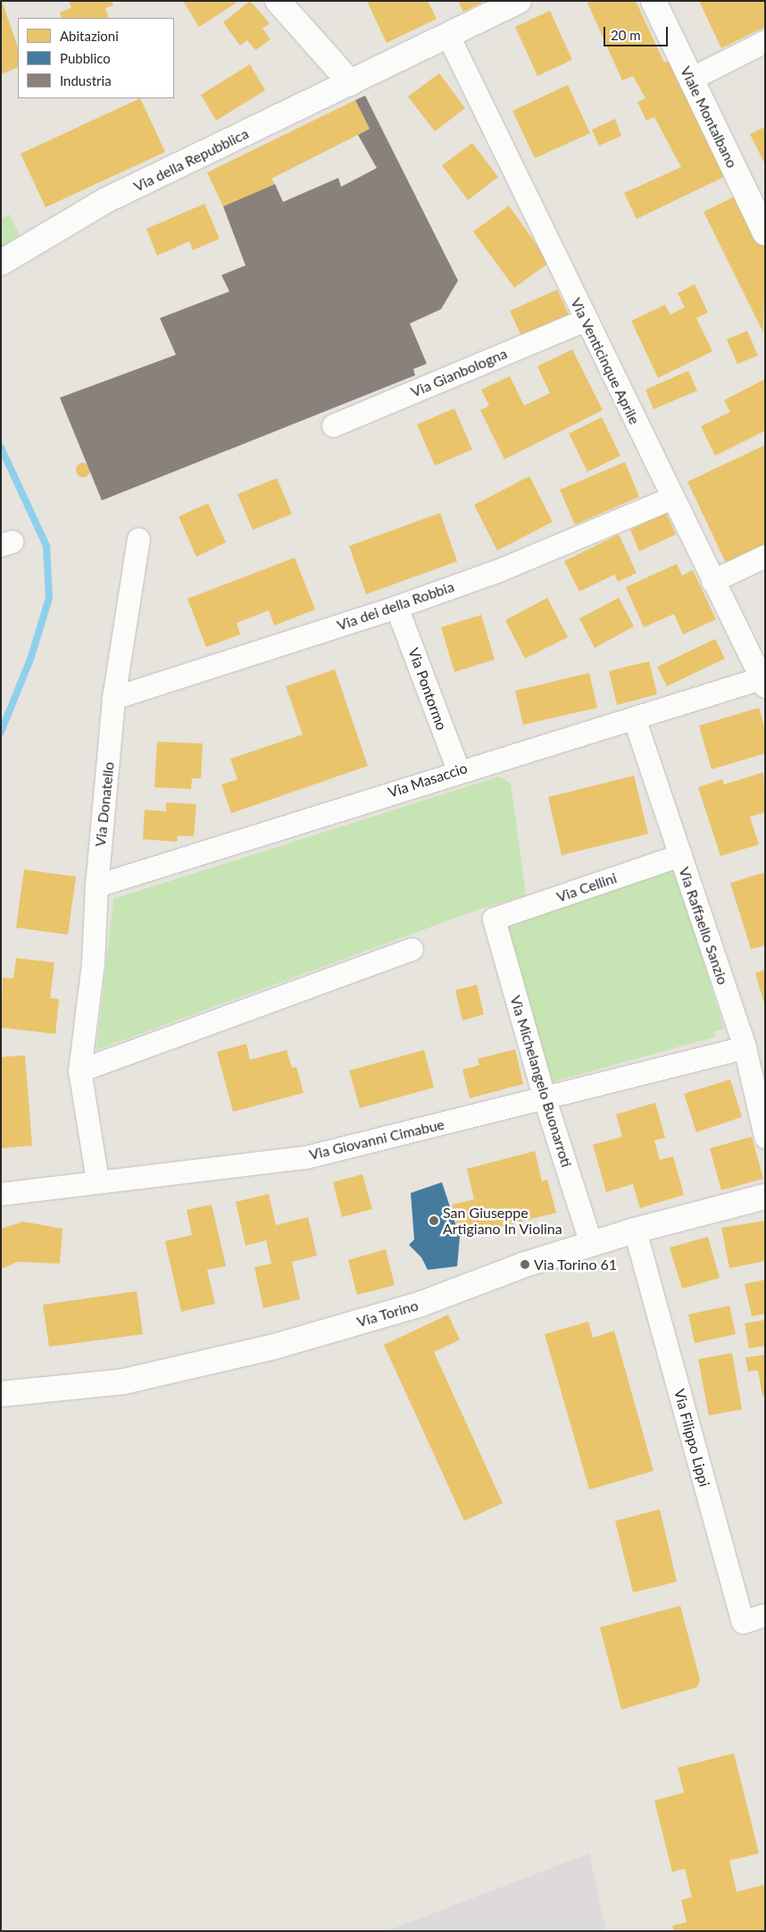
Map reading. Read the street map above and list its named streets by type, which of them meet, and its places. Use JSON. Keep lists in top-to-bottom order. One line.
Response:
{"streets":{"street":["Viale Montalbano","Via della Repubblica","Via Venticinque Aprile","Via Gianbologna","Via dei della Robbia","Via Pontormo","Via Masaccio","Via Donatello","Via Cellini","Via Raffaello Sanzio","Via Michelangelo Buonarroti","Via Giovanni Cimabue","Via Torino","Via Filippo Lippi"]},"crossings":[["Via della Repubblica","Via Venticinque Aprile"],["Via Venticinque Aprile","Via Gianbologna"],["Via Venticinque Aprile","Via dei della Robbia"],["Via Venticinque Aprile","Via Masaccio"],["Via dei della Robbia","Via Pontormo"],["Via dei della Robbia","Via Donatello"],["Via Pontormo","Via Masaccio"],["Via Masaccio","Via Donatello"],["Via Masaccio","Via Raffaello Sanzio"],["Via Donatello","Via Giovanni Cimabue"],["Via Cellini","Via Raffaello Sanzio"],["Via Cellini","Via Michelangelo Buonarroti"],["Via Raffaello Sanzio","Via Giovanni Cimabue"],["Via Michelangelo Buonarroti","Via Giovanni Cimabue"],["Via Michelangelo Buonarroti","Via Torino"],["Via Torino","Via Filippo Lippi"]],"places":["San Giuseppe Artigiano In Violina","Via Torino 61"],"legend":["Abitazioni","Pubblico","Industria"],"scale_bar":"20 m"}
